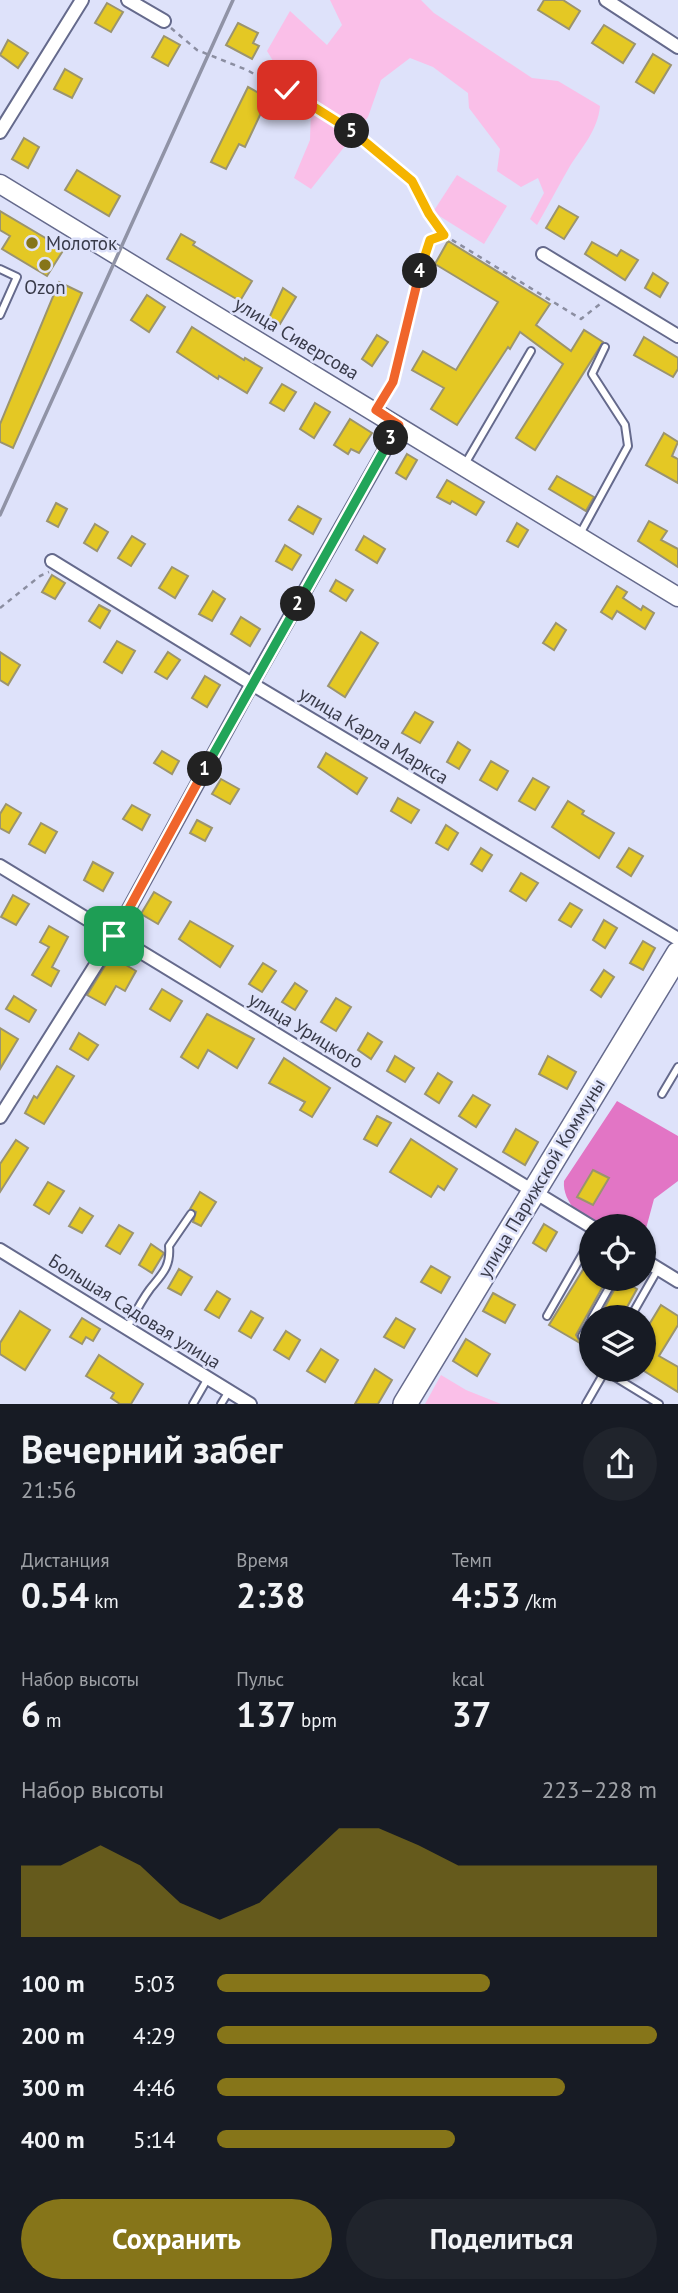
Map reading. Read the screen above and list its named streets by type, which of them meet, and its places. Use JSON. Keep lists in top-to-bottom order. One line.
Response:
{"streets":{"highway":["улица Парижской Коммуны"],"street":["улица Сиверсова","улица Карла Маркса","улица Урицкого","Большая Садовая улица"]},"crossings":[["улица Урицкого","улица Парижской Коммуны"]],"places":["Молоток","Ozon"],"page":{"pins":["5","4","3","2","1"],"heading":["Вечерний забег","21:56"],"stats":[["Дистанция","0.54 km"],["Время","2:38"],["Темп","4:53 /km"],["Набор высоты","6 m"],["Пульс","137 bpm"],["kcal","37"]],"chart":["Набор высоты","223–228 m"],"list":[{"name":"100 m","note":"5:03"},{"name":"200 m","note":"4:29"},{"name":"300 m","note":"4:46"},{"name":"400 m","note":"5:14"}],"buttons":["Сохранить","Поделиться"]}}
